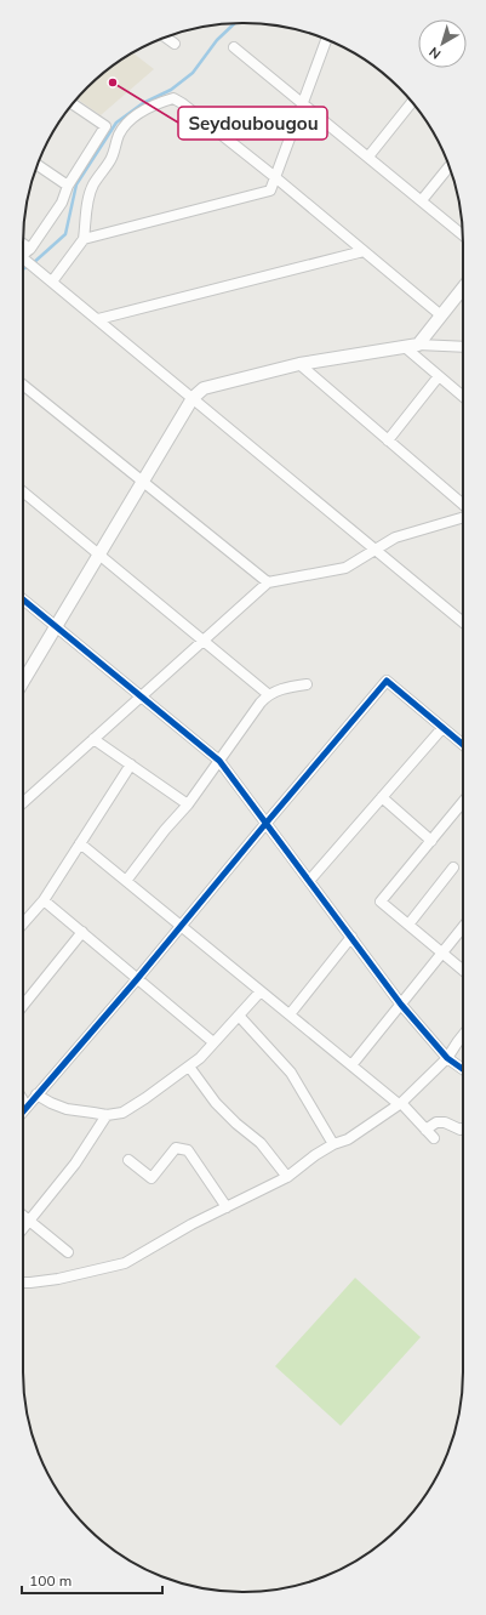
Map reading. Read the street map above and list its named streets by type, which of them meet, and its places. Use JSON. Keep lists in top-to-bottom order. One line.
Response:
{"places":["Seydoubougou"],"scale_bar":"100 m","north":"bottom left"}
